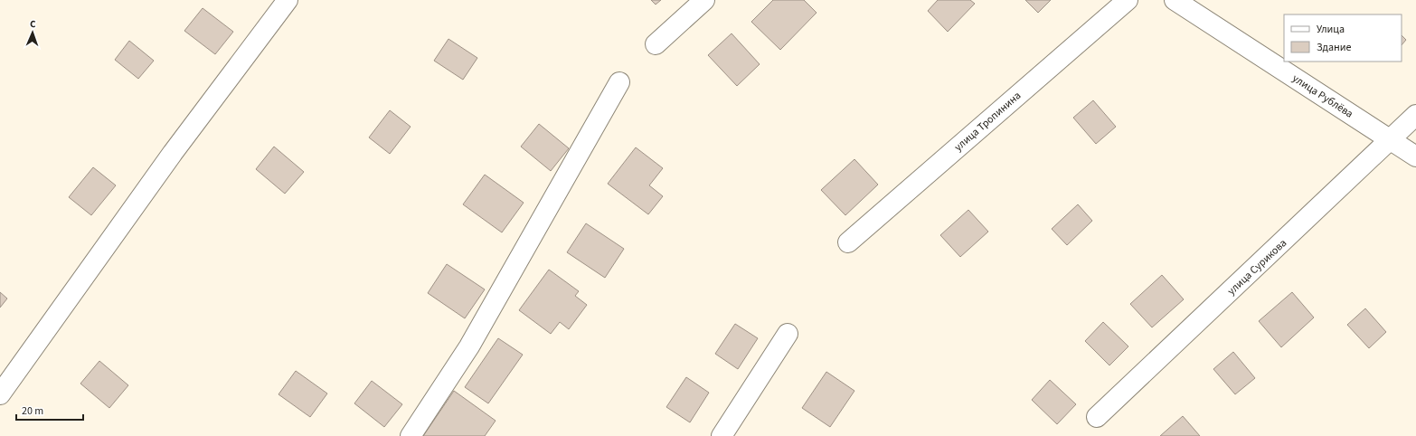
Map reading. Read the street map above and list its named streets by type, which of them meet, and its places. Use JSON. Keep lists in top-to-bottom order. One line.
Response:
{"streets":{"street":["улица Рублёва","улица Тропинина","улица Сурикова"]},"crossings":[["улица Рублёва","улица Сурикова"]],"legend":["Улица","Здание"],"scale_bar":"20 m","north":"top"}
